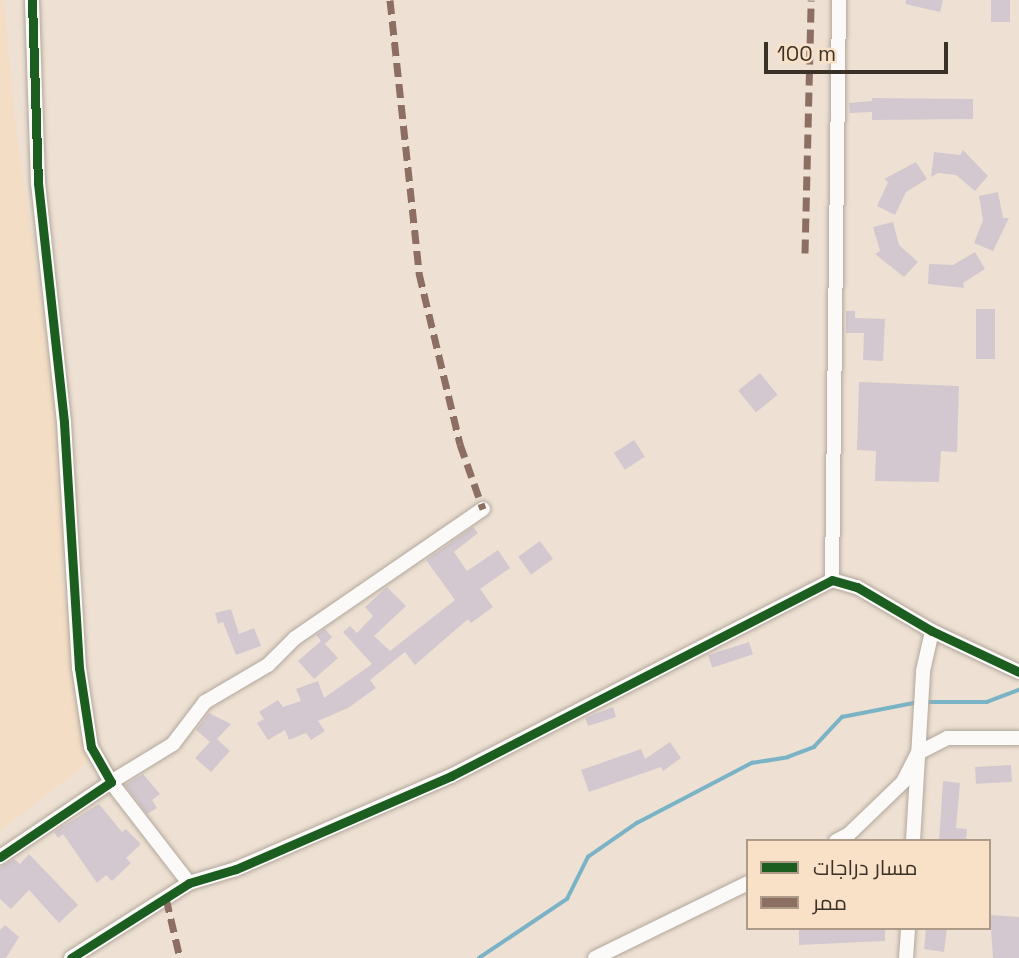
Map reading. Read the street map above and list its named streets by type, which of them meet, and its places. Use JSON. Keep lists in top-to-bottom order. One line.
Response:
{"legend":["مسار دراجات","ممر"],"scale_bar":"100 m"}
